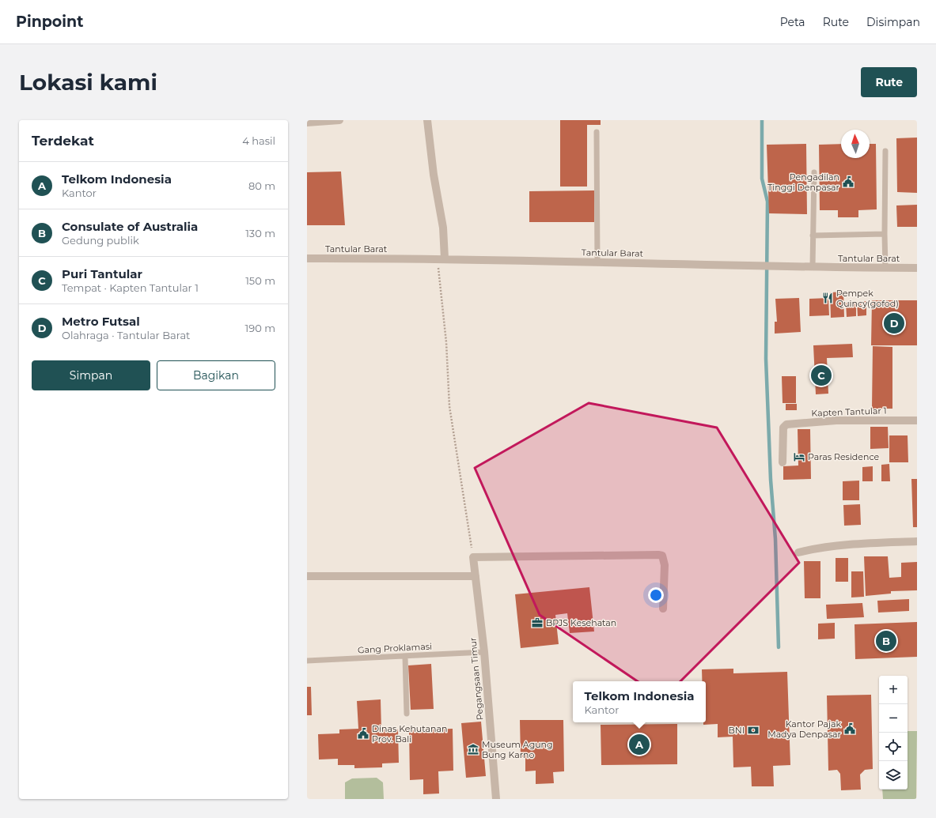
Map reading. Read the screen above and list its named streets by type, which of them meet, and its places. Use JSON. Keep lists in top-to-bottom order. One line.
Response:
{"streets":{"street":["Tantular Barat","Kapten Tantular 1","Pegangsaan Timur"],"lane":["Gang Proklamasi"]},"crossings":[["Gang Proklamasi","Pegangsaan Timur"]],"places":{"public building":["Pengadilan Tinggi Denpasar","Kantor Pajak Madya Denpasar","Dinas Kehutanan Prov. Bali"],"restaurant":["Pempek Quincy(gofod)"],"hotel":["Paras Residence"],"office":["BPJS Kesehatan"],"bank":["BNI"],"museum":["Museum Agung Bung Karno"]},"north":"top","page":{"header":"Pinpoint","nav":["Peta","Rute","Disimpan"],"buttons":["Rute",["Simpan","Bagikan"]],"title":"Lokasi kami","heading":["Terdekat","4 hasil"],"list":[{"mark":"A","name":"Telkom Indonesia","note":"Kantor","value":"80 m"},{"mark":"B","name":"Consulate of Australia","note":"Gedung publik","value":"130 m"},{"mark":"C","name":"Puri Tantular","note":"Tempat · Kapten Tantular 1","value":"150 m"},{"mark":"D","name":"Metro Futsal","note":"Olahraga · Tantular Barat","value":"190 m"}],"pins":["D","C","B","A"],"map_buttons":["+","−"],"popup":["Telkom Indonesia","Kantor"]}}
